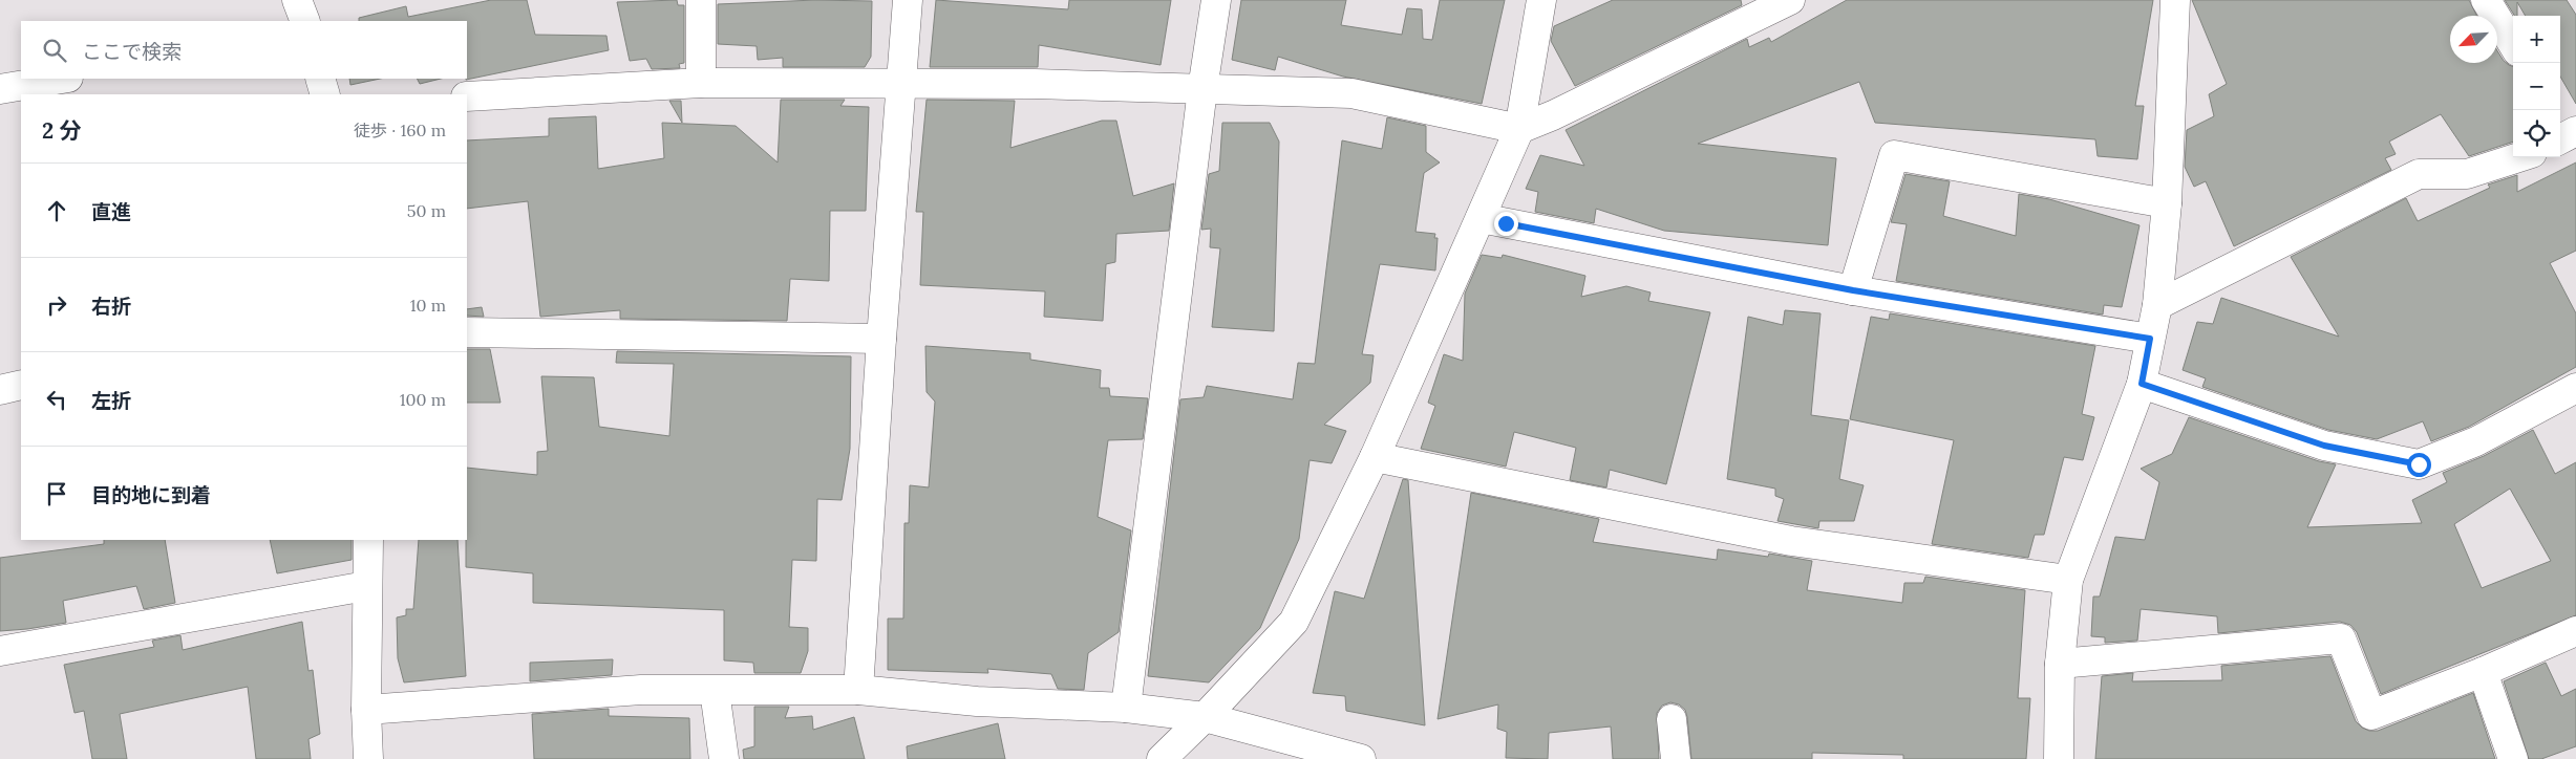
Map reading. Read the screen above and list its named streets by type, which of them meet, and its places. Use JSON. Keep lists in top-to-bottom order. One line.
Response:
{"north":"bottom left","page":{"map_buttons":["+","−"],"search":"ここで検索","heading":["2 分","徒歩 · 160 m"],"list":[["直進","50 m"],["右折","10 m"],["左折","100 m"],"目的地に到着"]}}
